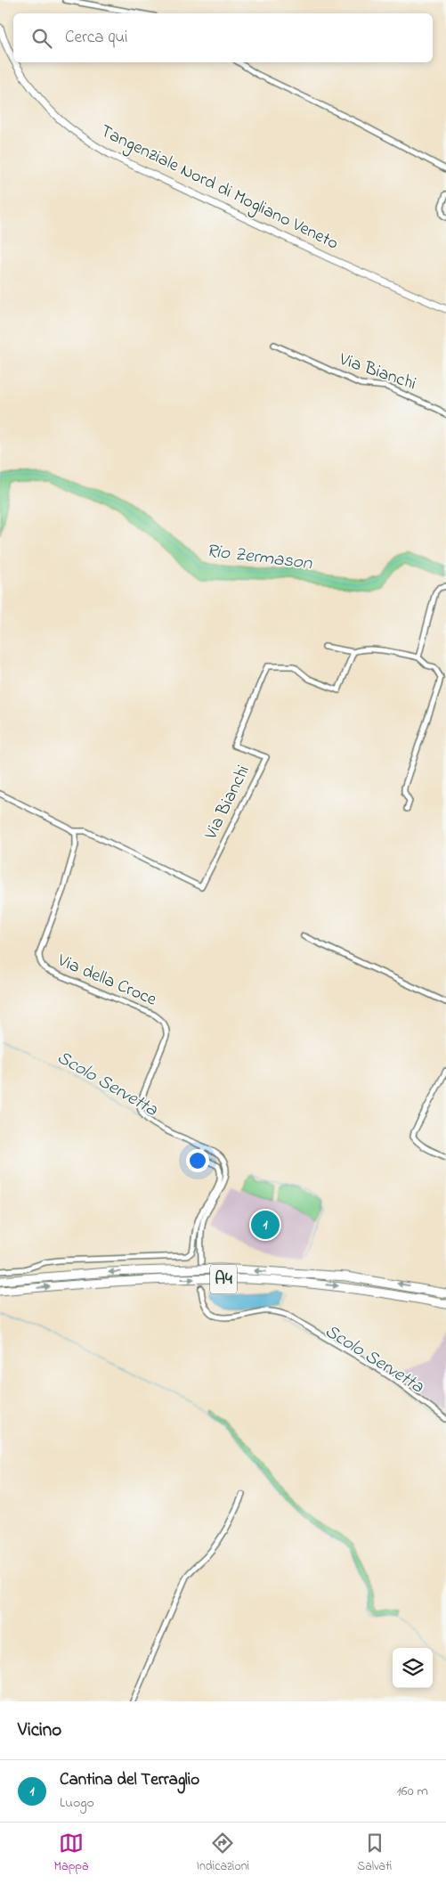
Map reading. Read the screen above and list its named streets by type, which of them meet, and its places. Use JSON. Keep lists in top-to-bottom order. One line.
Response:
{"streets":{"highway":["A4"],"main road":["Tangenziale Nord di Mogliano Veneto"],"street":["Via Bianchi","Via della Croce"]},"crossings":[["Via Bianchi","Via della Croce"]],"water":["Rio Zermason","Scolo Servetta"],"page":{"search":"Cerca qui","pins":"1","heading":"Vicino","list":[{"mark":"1","name":"Cantina del Terraglio","note":"Luogo","value":"160 m"}],"nav":["Mappa","Indicazioni","Salvati"]}}
